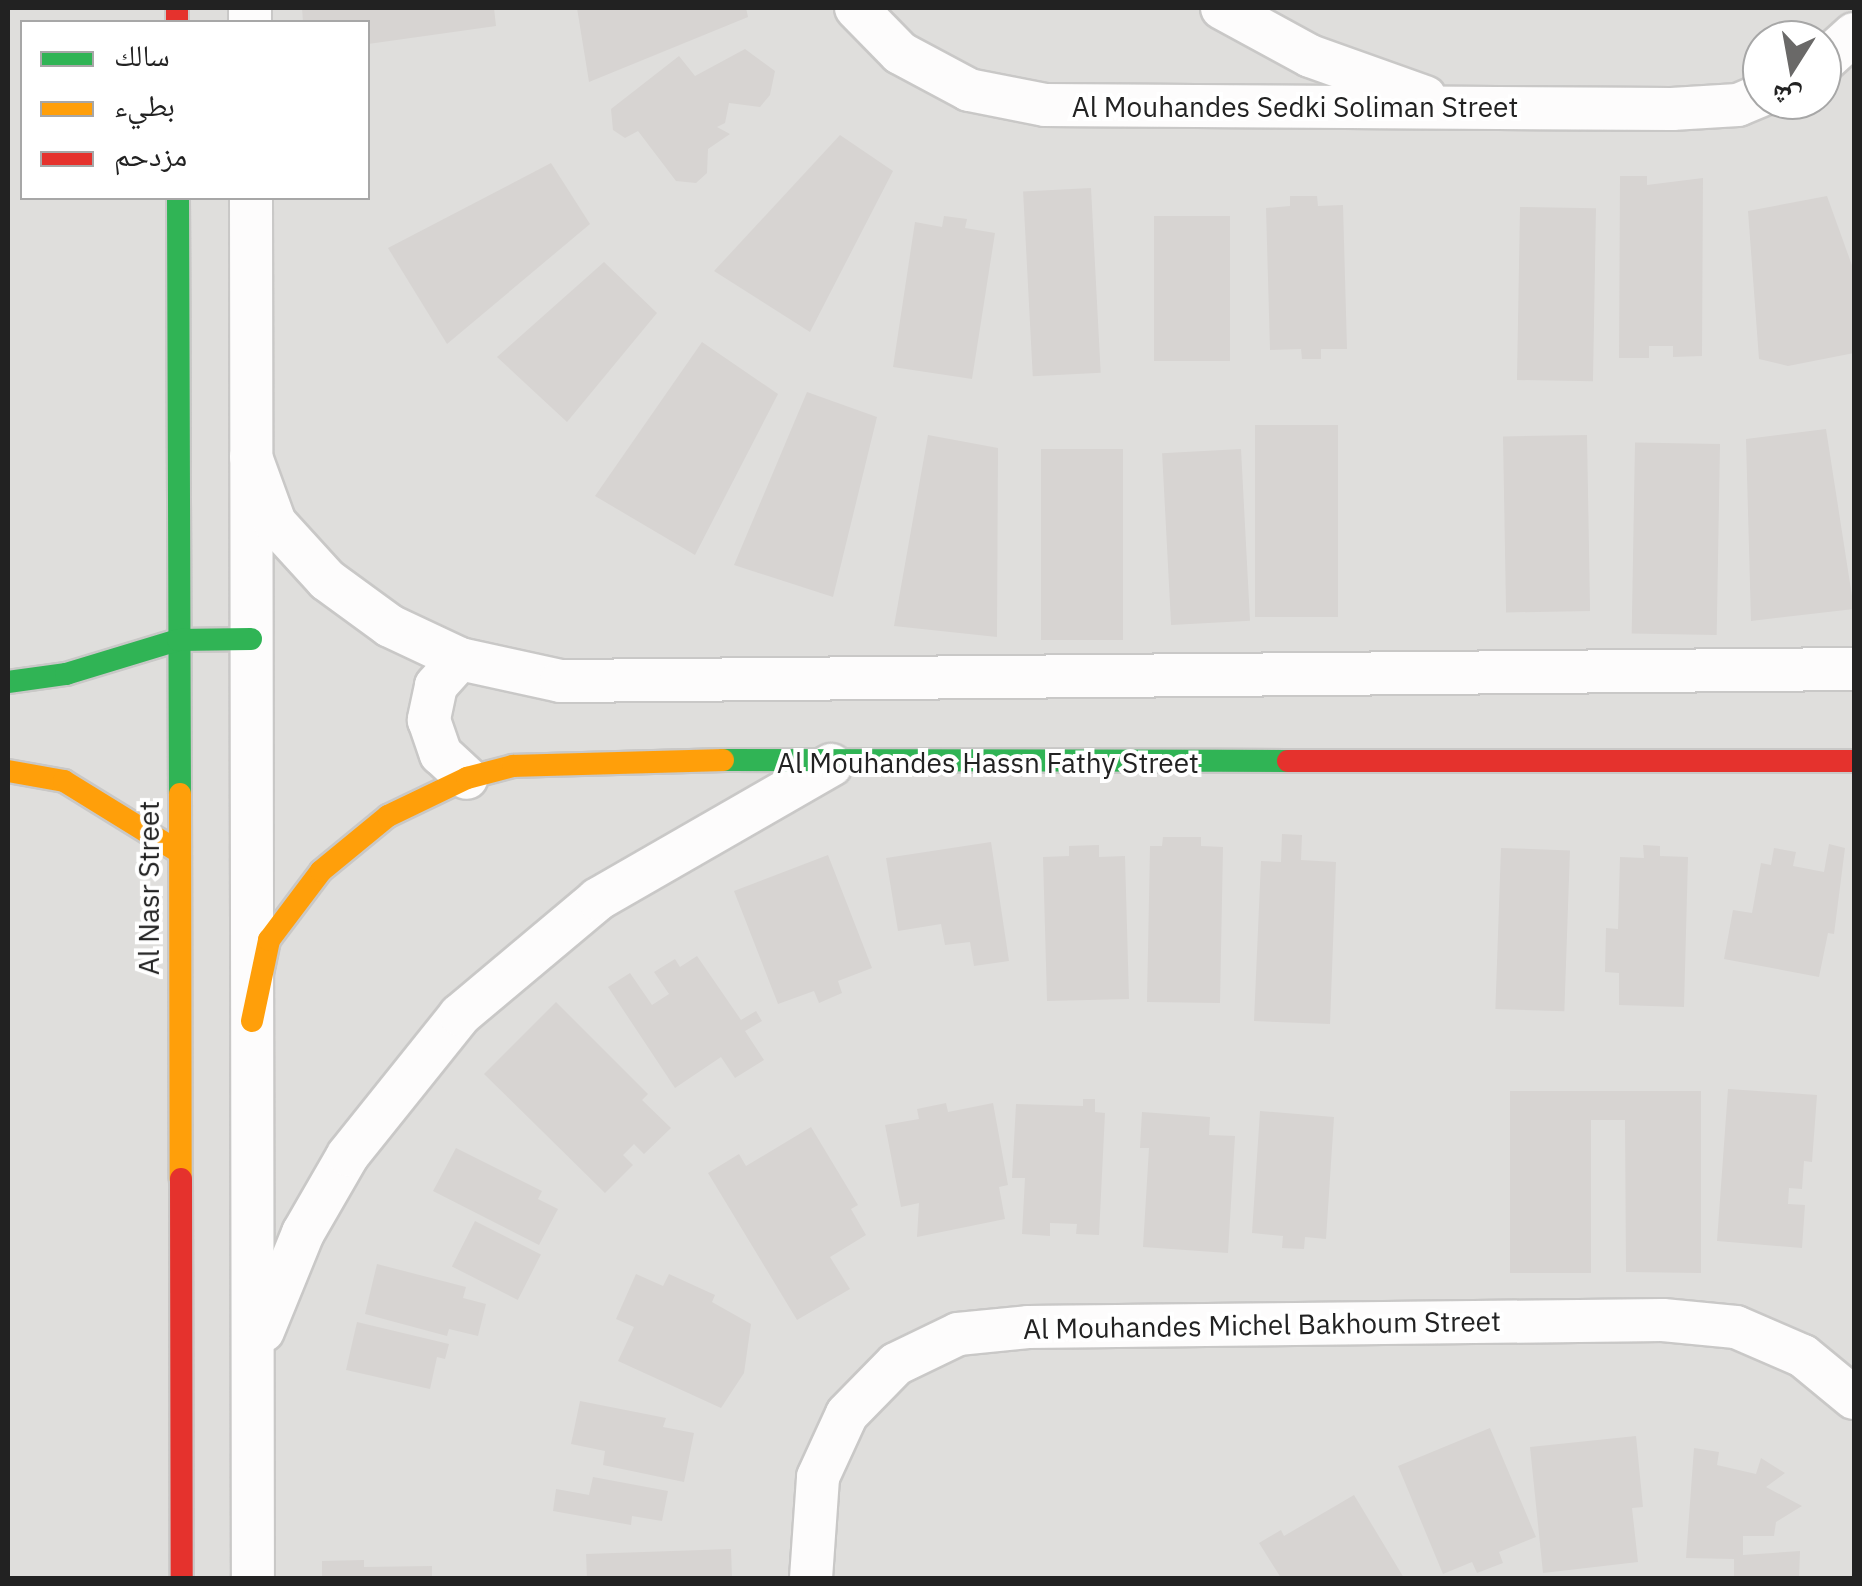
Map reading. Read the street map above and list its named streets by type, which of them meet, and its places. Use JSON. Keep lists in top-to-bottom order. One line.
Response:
{"streets":{"street":["Al Mouhandes Sedki Soliman Street","Al Mouhandes Hassn Fathy Street","Al Nasr Street","Al Mouhandes Michel Bakhoum Street"]},"legend":["سالك","بطيء","مزدحم"],"north":"bottom"}
